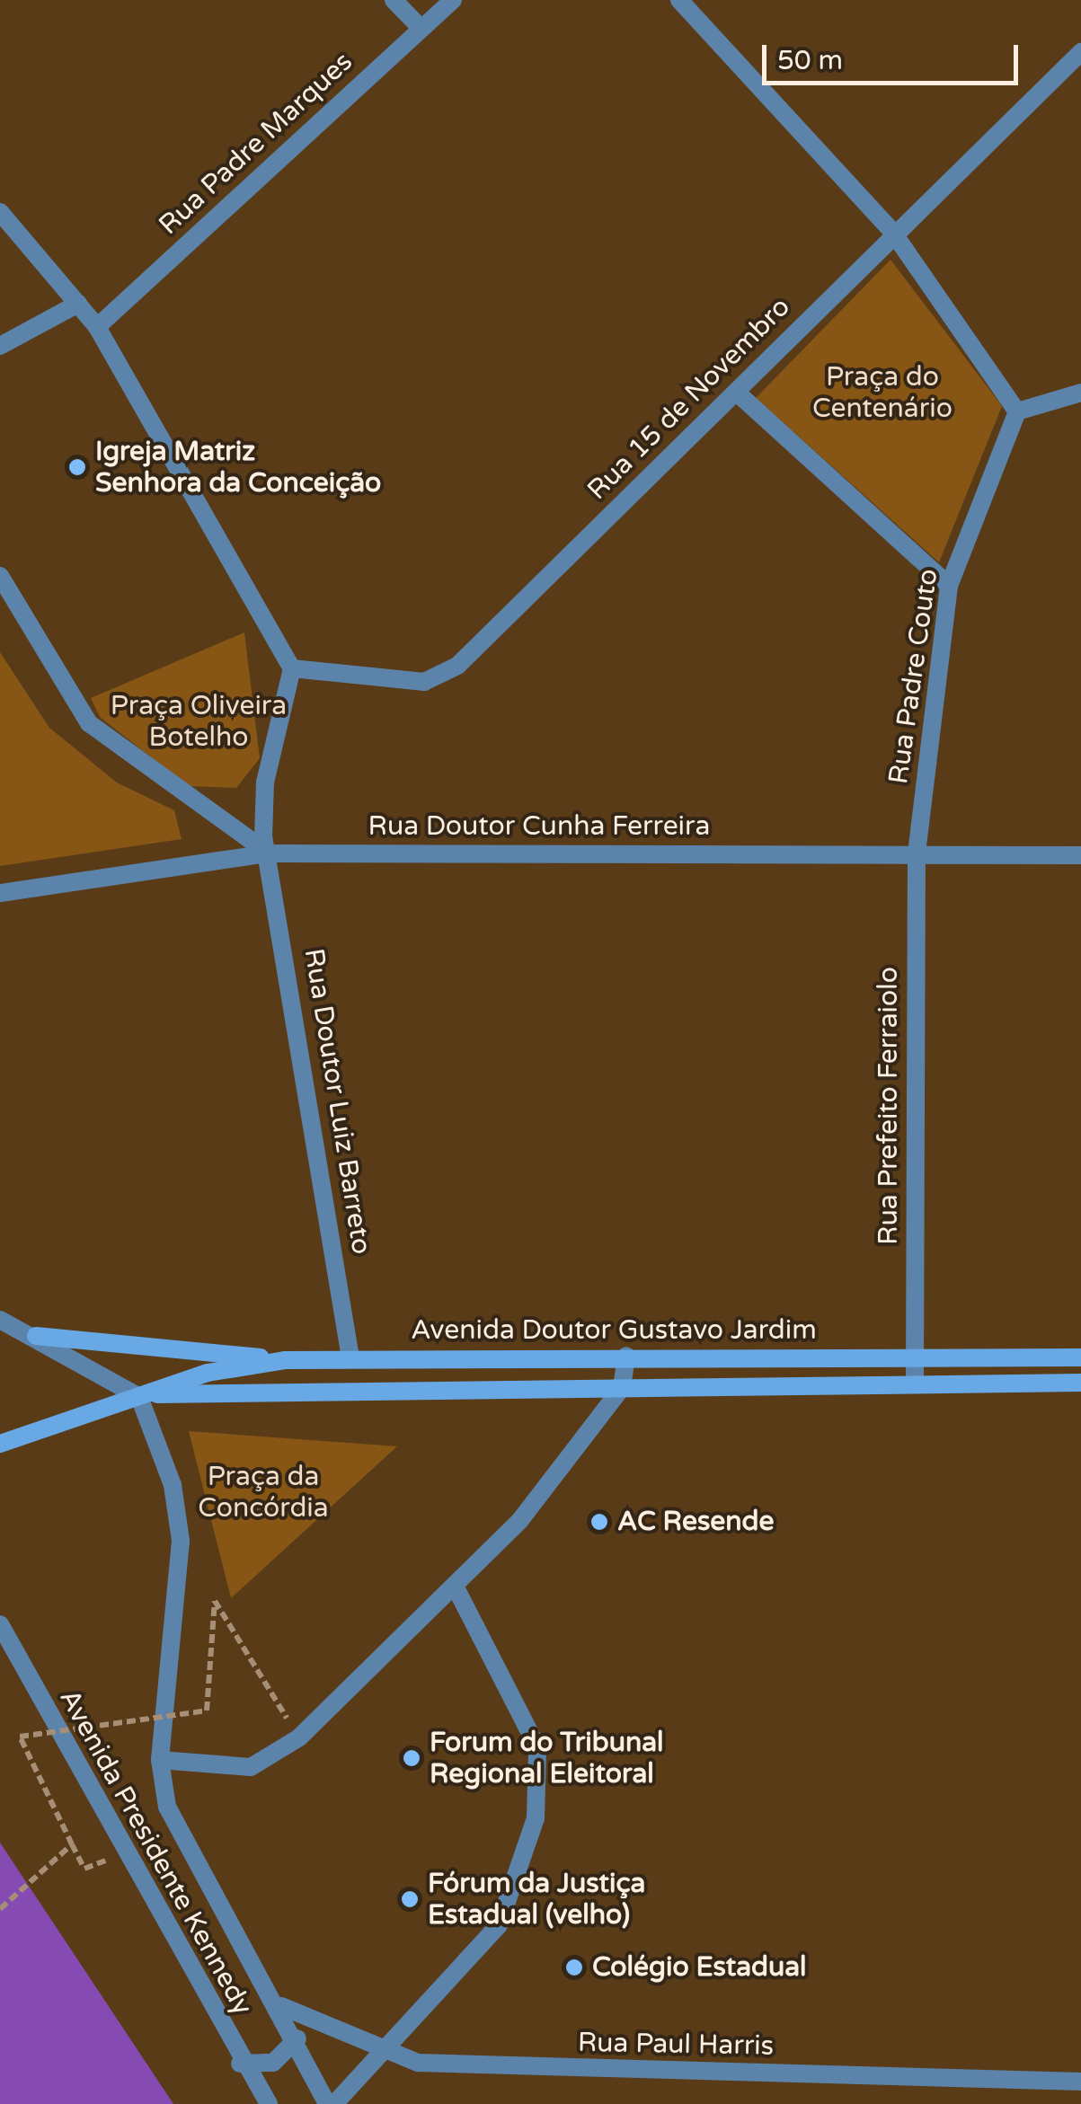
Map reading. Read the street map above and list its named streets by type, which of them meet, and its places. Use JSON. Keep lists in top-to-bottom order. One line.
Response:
{"streets":{"main road":["Avenida Doutor Gustavo Jardim"],"street":["Rua Padre Marques","Rua 15 de Novembro","Rua Padre Couto","Rua Doutor Cunha Ferreira","Rua Doutor Luiz Barreto","Rua Prefeito Ferraiolo","Avenida Presidente Kennedy","Rua Paul Harris"]},"crossings":[["Rua 15 de Novembro","Rua Doutor Luiz Barreto"],["Rua Padre Couto","Rua Doutor Cunha Ferreira"],["Rua Padre Couto","Rua Prefeito Ferraiolo"],["Rua Doutor Cunha Ferreira","Rua Doutor Luiz Barreto"],["Rua Doutor Cunha Ferreira","Rua Prefeito Ferraiolo"],["Rua Doutor Luiz Barreto","Avenida Doutor Gustavo Jardim"],["Rua Prefeito Ferraiolo","Avenida Doutor Gustavo Jardim"],["Avenida Doutor Gustavo Jardim","Avenida Presidente Kennedy"],["Avenida Presidente Kennedy","Rua Paul Harris"]],"parks":["Praça do Centenário","Praça Oliveira Botelho","Praça da Concórdia"],"places":["Igreja Matriz Senhora da Conceição","AC Resende","Forum do Tribunal Regional Eleitoral","Fórum da Justiça Estadual (velho)","Colégio Estadual"],"scale_bar":"50 m"}
